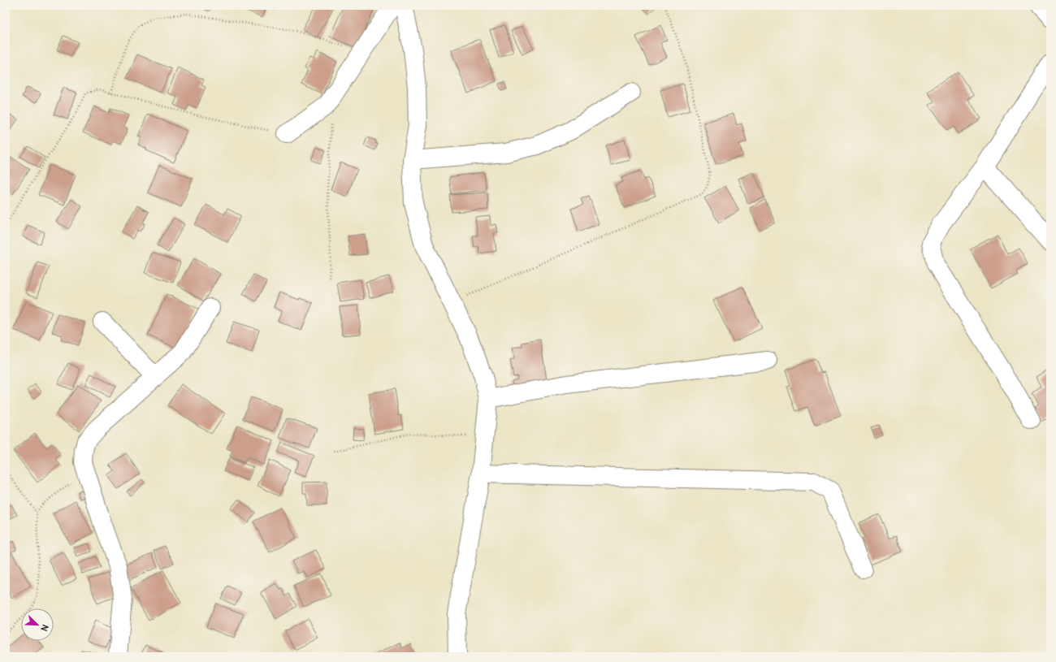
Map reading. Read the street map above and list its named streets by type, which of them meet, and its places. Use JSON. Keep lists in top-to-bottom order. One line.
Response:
{"north":"bottom right"}
